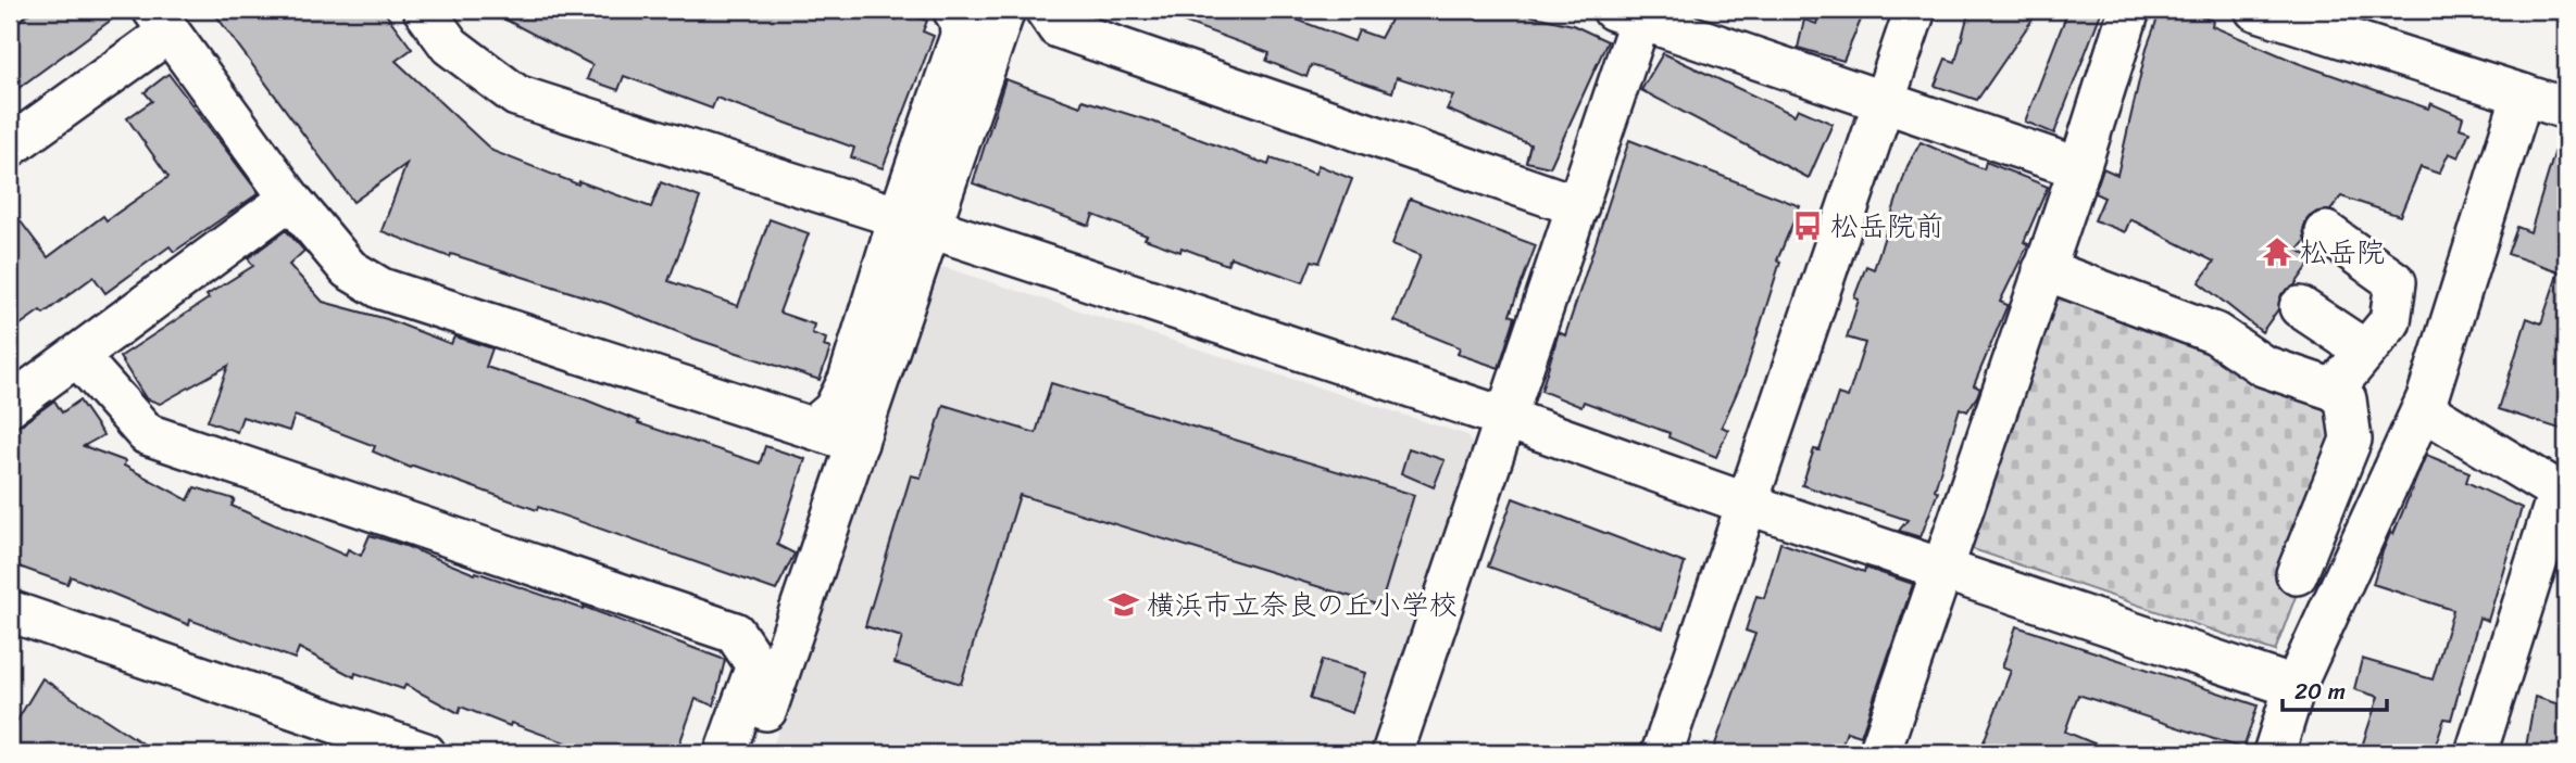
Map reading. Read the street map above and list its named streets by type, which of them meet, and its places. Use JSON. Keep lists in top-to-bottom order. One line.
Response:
{"places":{"bus stop":["松岳院前"],"temple":["松岳院"],"school or university":["横浜市立奈良の丘小学校"]},"scale_bar":"20 m"}
